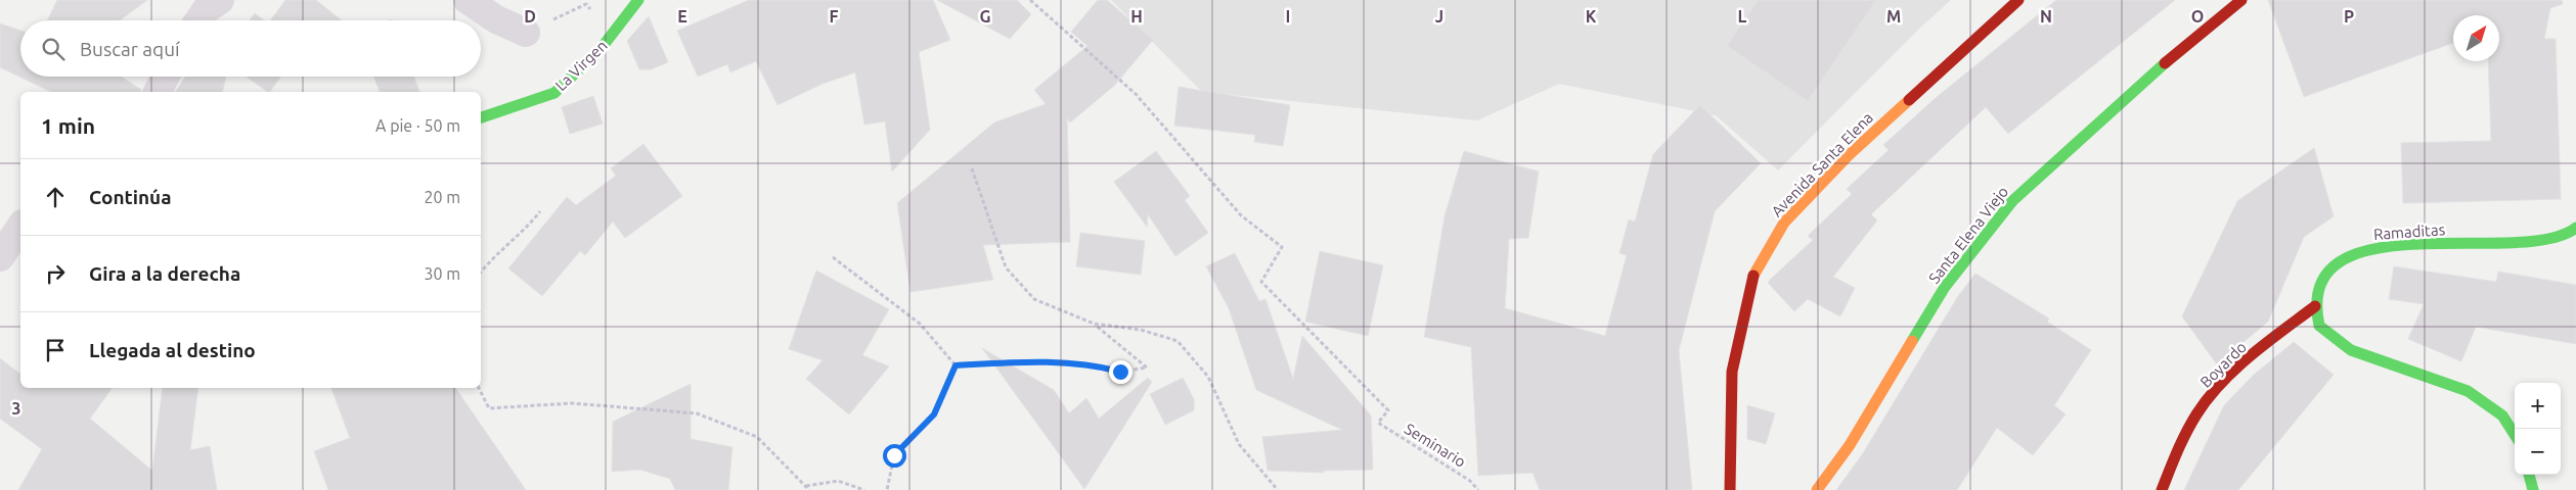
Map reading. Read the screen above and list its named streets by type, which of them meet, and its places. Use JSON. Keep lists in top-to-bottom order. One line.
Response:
{"streets":{"street":["La Virgen","Avenida Santa Elena","Ramaditas","Santa Elena Viejo","Boyardo"],"path":["Seminario"]},"crossings":[["Ramaditas","Boyardo"]],"north":"top right","page":{"search":"Buscar aquí","heading":["1 min","A pie · 50 m"],"list":[["Continúa","20 m"],["Gira a la derecha","30 m"],"Llegada al destino"],"map_buttons":["+","−"]},"grid":{"columns":["D","E","F","G","H","I","J","K","L","M","N","O","P"],"rows":["3"]}}
